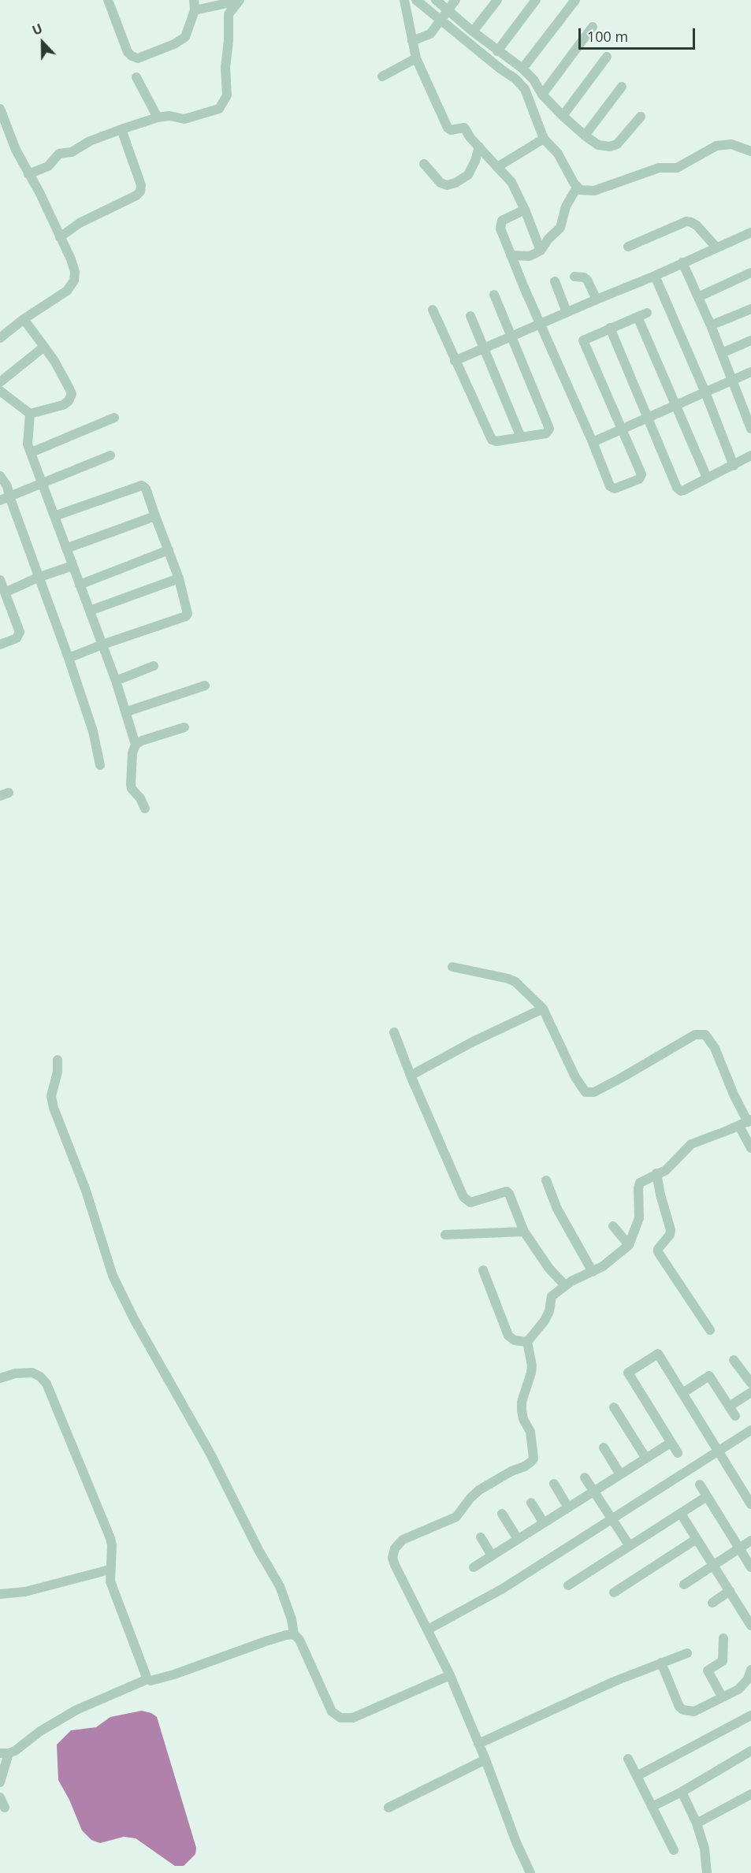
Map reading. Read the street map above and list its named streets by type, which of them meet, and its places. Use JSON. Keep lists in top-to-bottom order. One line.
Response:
{"scale_bar":"100 m","north":"top"}
